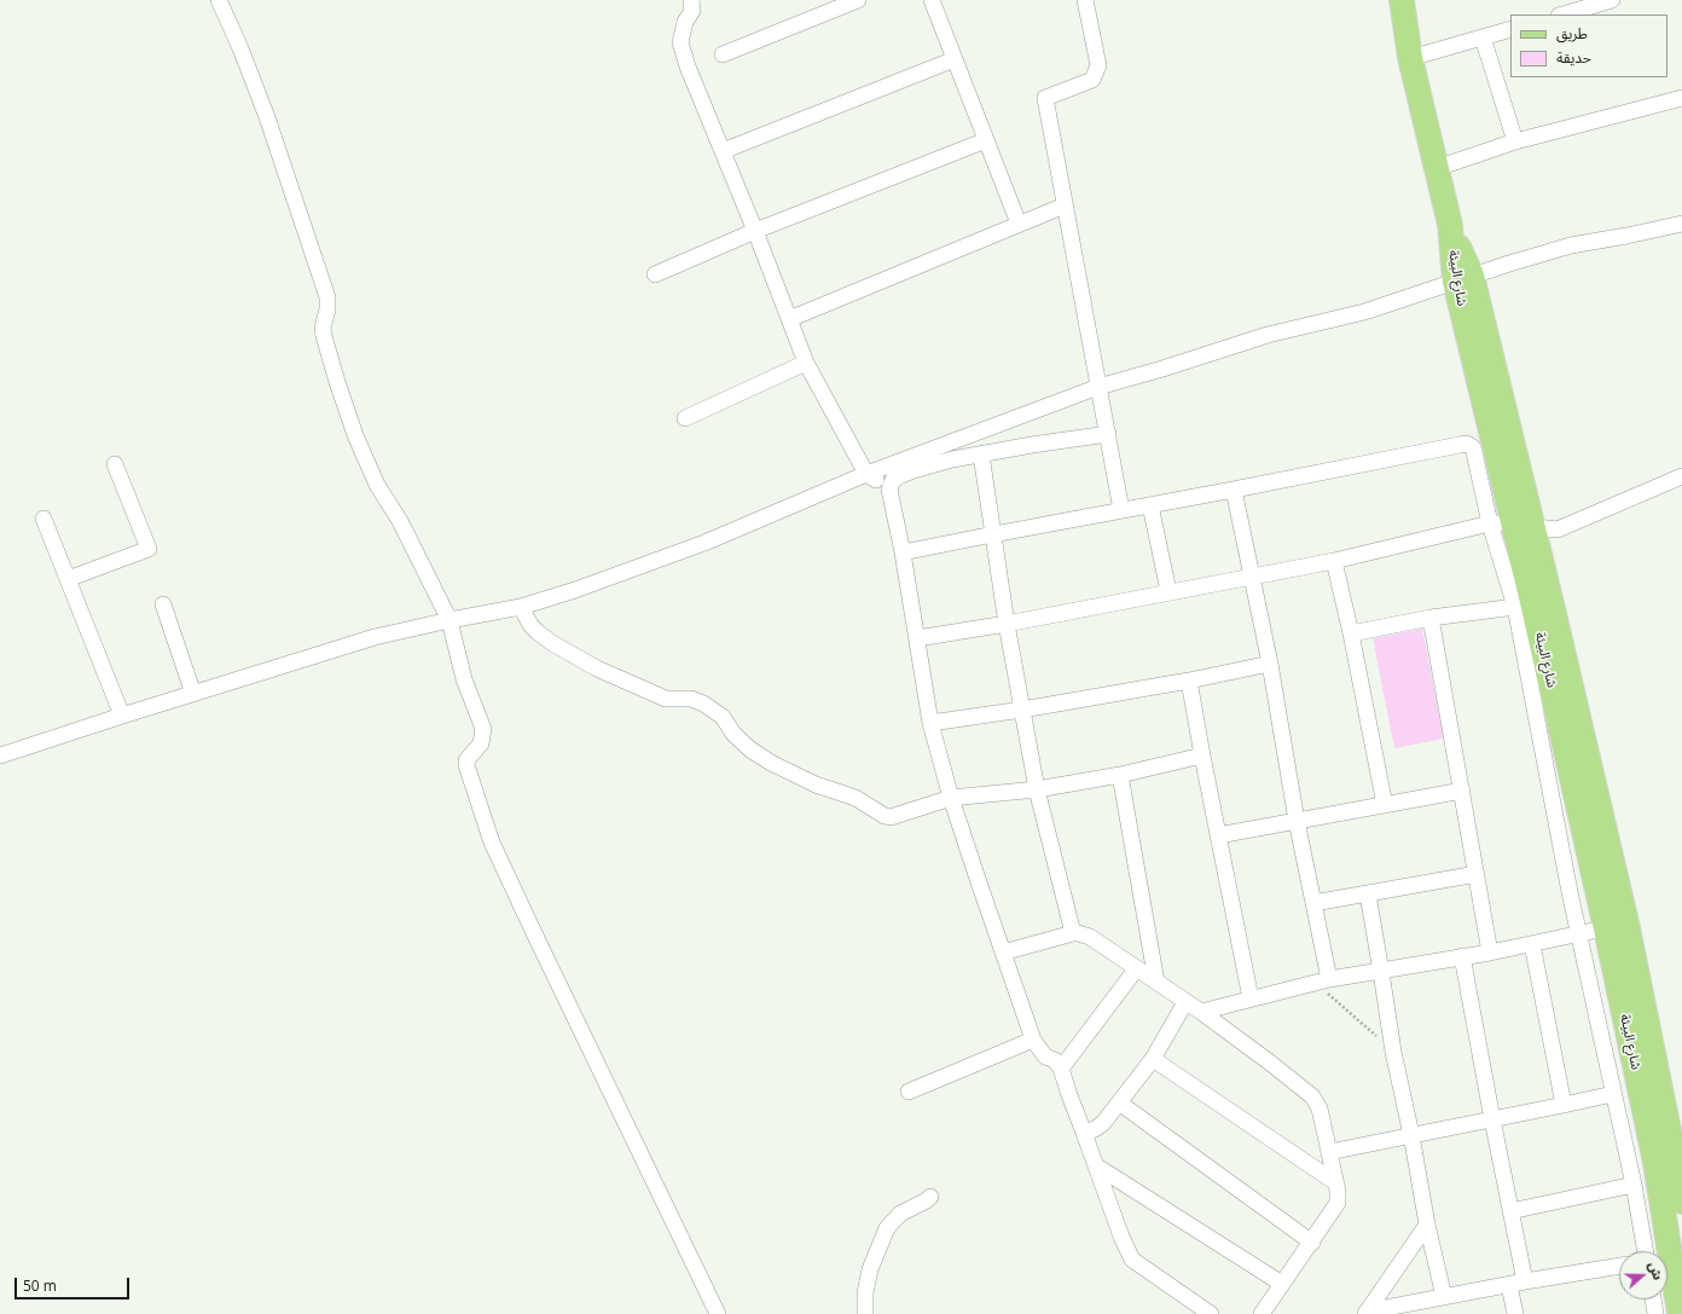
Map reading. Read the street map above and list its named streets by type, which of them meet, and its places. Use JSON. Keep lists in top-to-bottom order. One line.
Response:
{"streets":{"main road":["شارع البيئة"]},"legend":["طريق","حديقة"],"scale_bar":"50 m","north":"right"}
